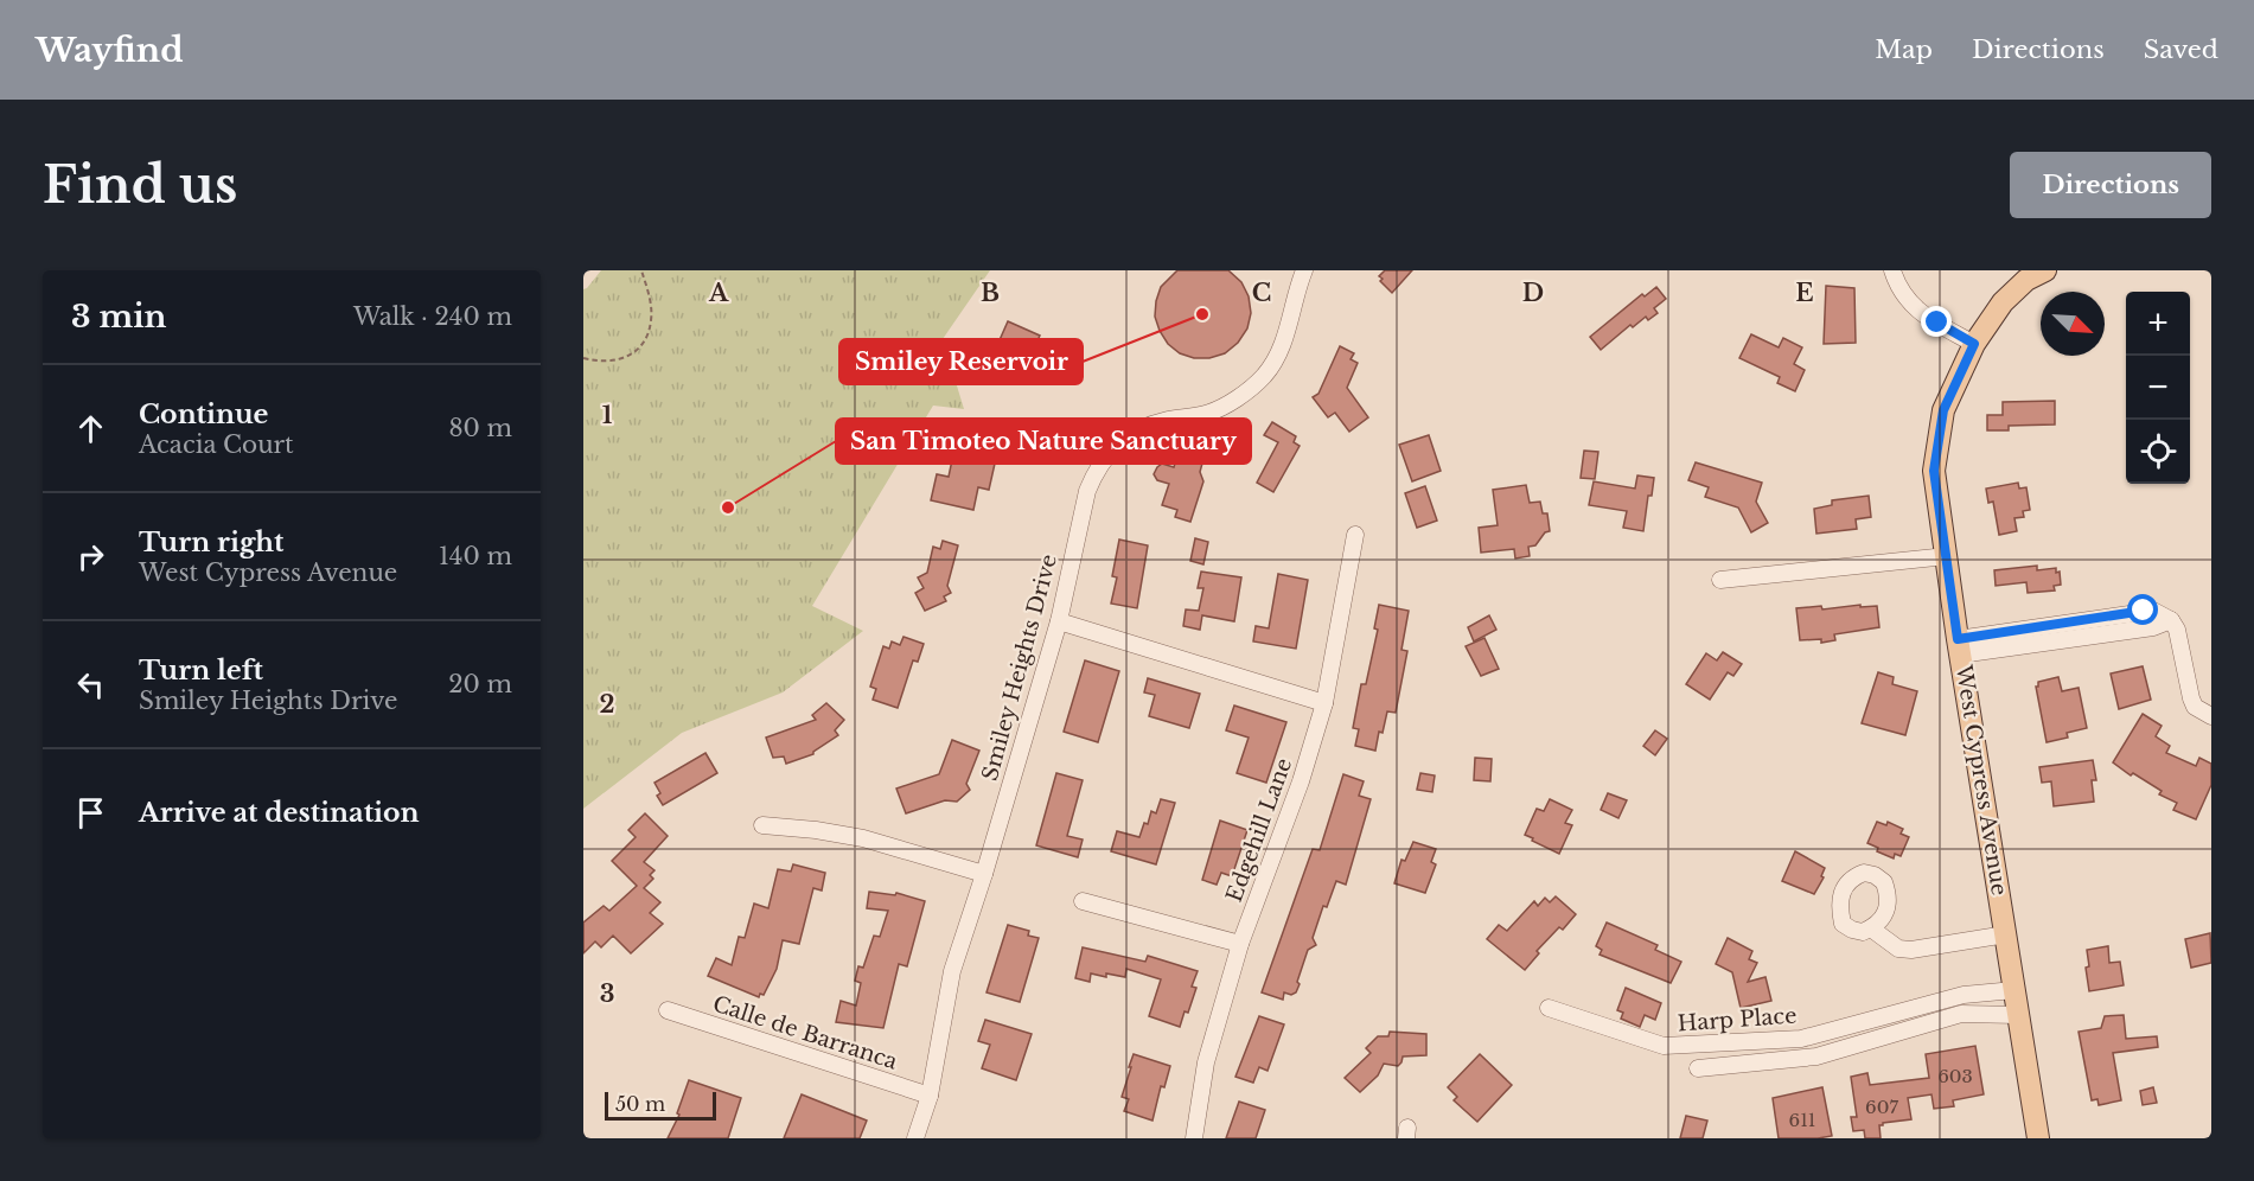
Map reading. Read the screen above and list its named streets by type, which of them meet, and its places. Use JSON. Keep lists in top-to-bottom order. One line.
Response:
{"streets":{"main road":["West Cypress Avenue"],"street":["Smiley Heights Drive","Edgehill Lane","Harp Place","Calle de Barranca"]},"crossings":[["Smiley Heights Drive","Calle de Barranca"],["West Cypress Avenue","Harp Place"]],"places":["Smiley Reservoir","San Timoteo Nature Sanctuary"],"house_numbers":["603","607","611"],"scale_bar":"50 m","north":"bottom right","page":{"header":"Wayfind","nav":["Map","Directions","Saved"],"buttons":"Directions","title":"Find us","heading":["3 min","Walk · 240 m"],"map_buttons":["+","−"],"list":[["Continue","Acacia Court","80 m"],["Turn right","West Cypress Avenue","140 m"],["Turn left","Smiley Heights Drive","20 m"],"Arrive at destination"],"scale":"50 m"},"grid":{"columns":["A","B","C","D","E"],"rows":["1","2","3"]}}
